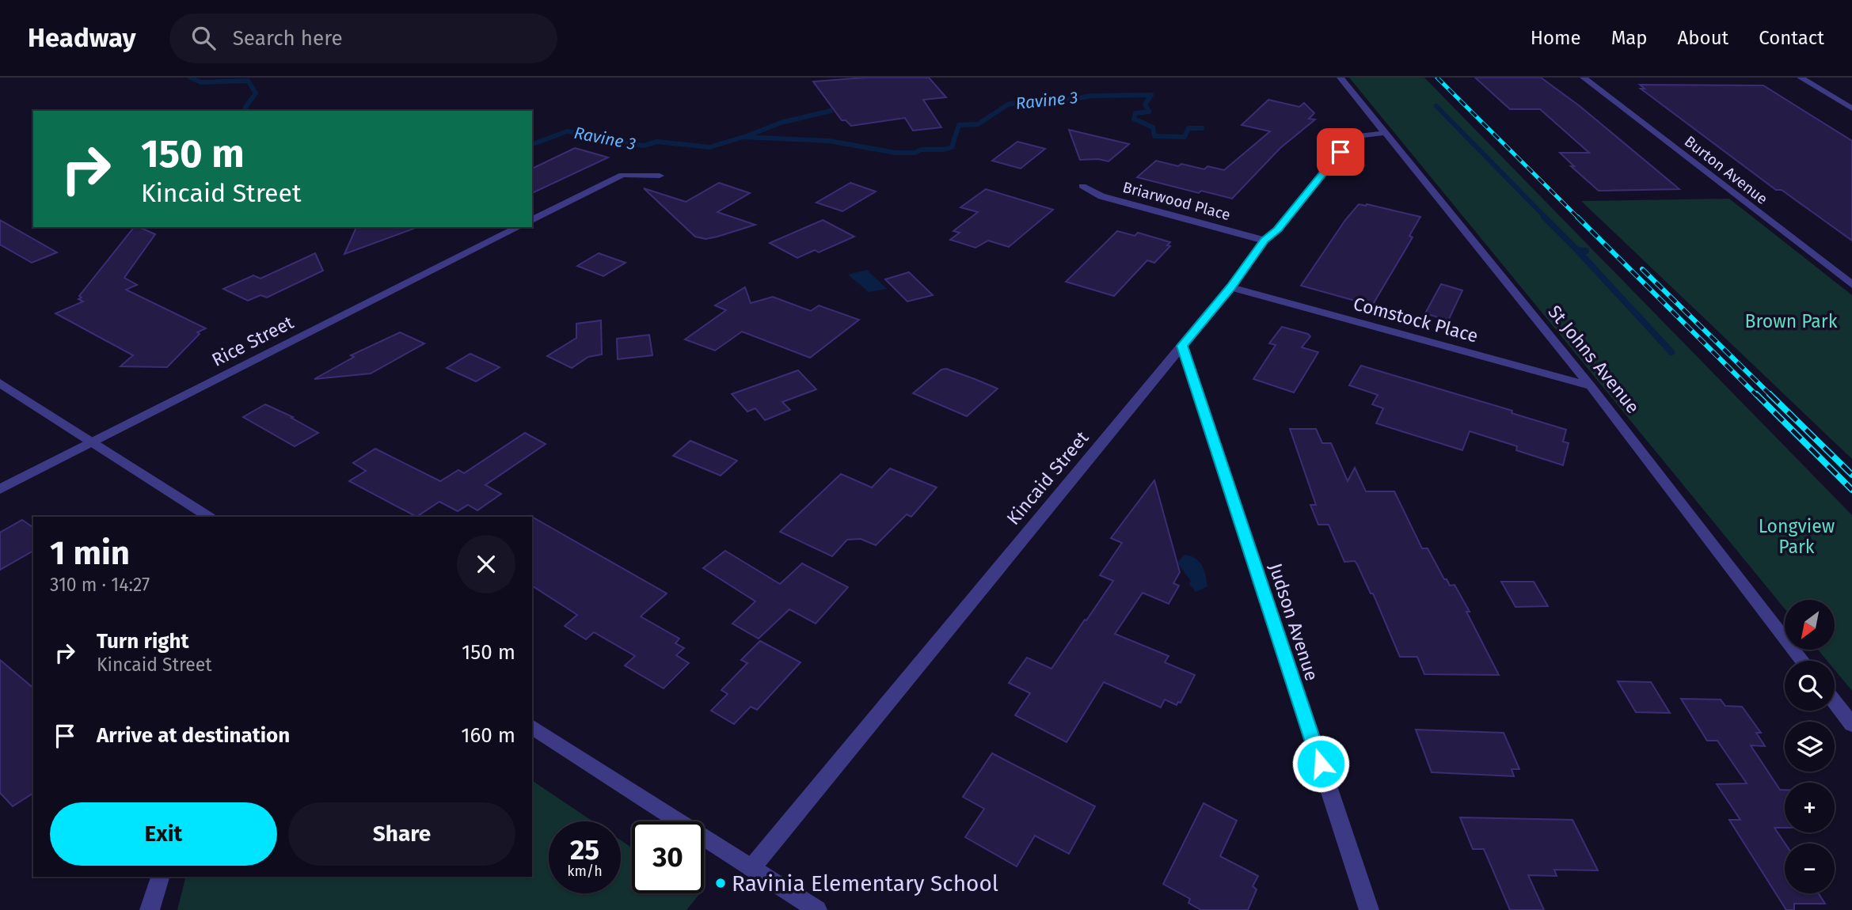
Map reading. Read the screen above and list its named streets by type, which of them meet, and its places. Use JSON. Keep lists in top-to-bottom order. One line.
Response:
{"streets":{"street":["Burton Avenue","Briarwood Place","Comstock Place","Rice Street","St Johns Avenue","Kincaid Street","Judson Avenue"]},"crossings":[["Briarwood Place","Kincaid Street"],["Comstock Place","St Johns Avenue"],["Comstock Place","Kincaid Street"],["St Johns Avenue","Kincaid Street"],["Kincaid Street","Judson Avenue"]],"water":["Ravine 3"],"parks":["Brown Park","Longview Park"],"places":["Ravinia Elementary School"],"north":"bottom left","page":{"header":"Headway","search":"Search here","nav":["Home","Map","About","Contact"],"turn":["150 m","Kincaid Street"],"heading":["1 min","310 m · 14:27"],"map_buttons":["+","−"],"list":[{"name":"Turn right","note":"Kincaid Street","value":"150 m"},{"name":"Arrive at destination","value":"160 m"}],"buttons":["Exit","Share"],"speed":"25 km/h","limit":"30"}}
